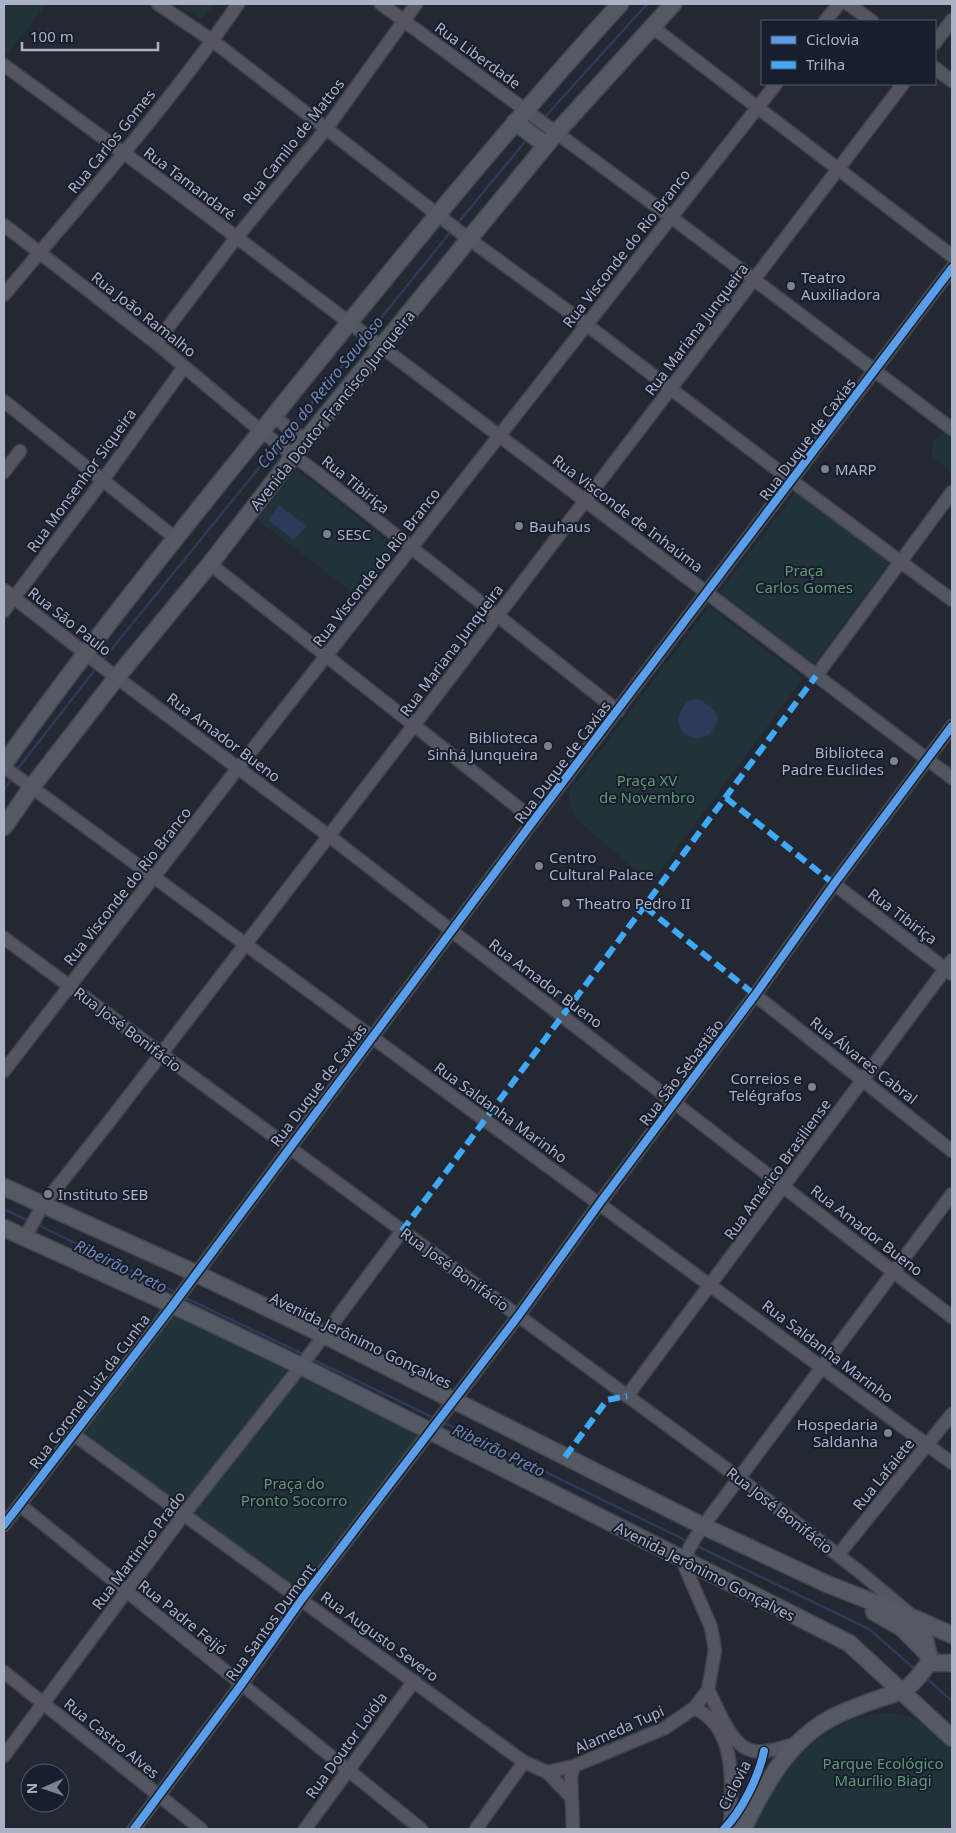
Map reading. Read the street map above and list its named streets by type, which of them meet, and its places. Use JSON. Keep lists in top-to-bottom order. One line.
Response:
{"streets":{"main road":["Avenida Doutor Francisco Junqueira","Rua José Bonifácio","Avenida Jerônimo Gonçalves"],"street":["Rua Liberdade","Rua Carlos Gomes","Rua Camilo de Mattos","Rua Tamandaré","Rua Visconde do Rio Branco","Rua João Ramalho","Rua Mariana Junqueira","Rua Duque de Caxias","Rua Monsenhor Siqueira","Rua Tibiriça","Rua Visconde de Inhaúma","Rua São Paulo","Rua Amador Bueno","Rua Álvares Cabral","Rua São Sebastião","Rua Saldanha Marinho","Rua Américo Brasiliense","Rua Coronel Luiz da Cunha","Rua Lafaiete","Rua Martinico Prado","Rua Padre Feijó","Rua Santos Dumont","Rua Augusto Severo","Alameda Tupi","Rua Castro Alves","Rua Doutor Loióla"],"cycle path":["Ciclovia"]},"crossings":[["Rua Liberdade","Rua Camilo de Mattos"],["Rua Liberdade","Rua Visconde do Rio Branco"],["Rua Liberdade","Rua Mariana Junqueira"],["Rua Liberdade","Avenida Doutor Francisco Junqueira"],["Rua Liberdade","Rua Duque de Caxias"],["Rua Carlos Gomes","Rua Tamandaré"],["Rua Carlos Gomes","Rua João Ramalho"],["Rua Camilo de Mattos","Rua Tamandaré"],["Rua Camilo de Mattos","Rua João Ramalho"],["Rua Tamandaré","Rua Visconde de Inhaúma"],["Rua Visconde do Rio Branco","Rua Tibiriça"],["Rua Visconde do Rio Branco","Rua Visconde de Inhaúma"],["Rua Visconde do Rio Branco","Rua Amador Bueno"],["Rua Visconde do Rio Branco","Rua José Bonifácio"],["Rua Visconde do Rio Branco","Rua Saldanha Marinho"],["Rua João Ramalho","Rua Monsenhor Siqueira"],["Rua João Ramalho","Rua Tibiriça"],["Rua Mariana Junqueira","Rua Tibiriça"],["Rua Mariana Junqueira","Rua Visconde de Inhaúma"],["Rua Mariana Junqueira","Rua Amador Bueno"],["Rua Mariana Junqueira","Rua José Bonifácio"],["Rua Mariana Junqueira","Rua Saldanha Marinho"],["Rua Mariana Junqueira","Avenida Jerônimo Gonçalves"],["Avenida Doutor Francisco Junqueira","Rua Tibiriça"],["Avenida Doutor Francisco Junqueira","Rua Visconde de Inhaúma"],["Avenida Doutor Francisco Junqueira","Rua São Paulo"],["Avenida Doutor Francisco Junqueira","Rua Amador Bueno"],["Avenida Doutor Francisco Junqueira","Rua Saldanha Marinho"],["Rua Duque de Caxias","Rua Tibiriça"],["Rua Duque de Caxias","Rua Visconde de Inhaúma"],["Rua Duque de Caxias","Rua Amador Bueno"],["Rua Duque de Caxias","Rua José Bonifácio"],["Rua Duque de Caxias","Rua Saldanha Marinho"],["Rua Duque de Caxias","Avenida Jerônimo Gonçalves"],["Rua Duque de Caxias","Rua Coronel Luiz da Cunha"],["Rua Monsenhor Siqueira","Rua São Paulo"],["Rua Tibiriça","Rua São Sebastião"],["Rua Tibiriça","Rua Américo Brasiliense"],["Rua Visconde de Inhaúma","Rua São Sebastião"],["Rua São Paulo","Rua Amador Bueno"],["Rua Amador Bueno","Rua São Sebastião"],["Rua Amador Bueno","Rua Américo Brasiliense"],["Rua José Bonifácio","Rua São Sebastião"],["Rua José Bonifácio","Rua Américo Brasiliense"],["Rua José Bonifácio","Avenida Jerônimo Gonçalves"],["Rua José Bonifácio","Rua Lafaiete"],["Rua José Bonifácio","Rua Martinico Prado"],["Rua Álvares Cabral","Rua São Sebastião"],["Rua Álvares Cabral","Rua Américo Brasiliense"],["Rua São Sebastião","Rua Saldanha Marinho"],["Rua São Sebastião","Avenida Jerônimo Gonçalves"],["Rua São Sebastião","Rua Santos Dumont"],["Rua Saldanha Marinho","Rua Américo Brasiliense"],["Rua Saldanha Marinho","Rua Lafaiete"],["Avenida Jerônimo Gonçalves","Rua Coronel Luiz da Cunha"],["Avenida Jerônimo Gonçalves","Rua Martinico Prado"],["Avenida Jerônimo Gonçalves","Rua Santos Dumont"],["Avenida Jerônimo Gonçalves","Alameda Tupi"],["Rua Coronel Luiz da Cunha","Rua Padre Feijó"],["Rua Coronel Luiz da Cunha","Rua Augusto Severo"],["Rua Martinico Prado","Rua Padre Feijó"],["Rua Martinico Prado","Rua Augusto Severo"],["Rua Martinico Prado","Rua Castro Alves"],["Rua Padre Feijó","Rua Santos Dumont"],["Rua Padre Feijó","Rua Doutor Loióla"],["Rua Santos Dumont","Rua Augusto Severo"],["Rua Santos Dumont","Rua Castro Alves"],["Rua Augusto Severo","Rua Doutor Loióla"]],"water":["Córrego do Retiro Saudoso","Ribeirão Preto"],"parks":["Praça Carlos Gomes","Praça XV de Novembro","Praça do Pronto Socorro","Parque Ecológico Maurílio Biagi"],"places":["Teatro Auxiliadora","MARP","Bauhaus","SESC","Biblioteca Sinhá Junqueira","Biblioteca Padre Euclides","Centro Cultural Palace","Theatro Pedro II","Correios e Telégrafos","Instituto SEB","Hospedaria Saldanha"],"legend":["Ciclovia","Trilha"],"scale_bar":"100 m","north":"left"}
